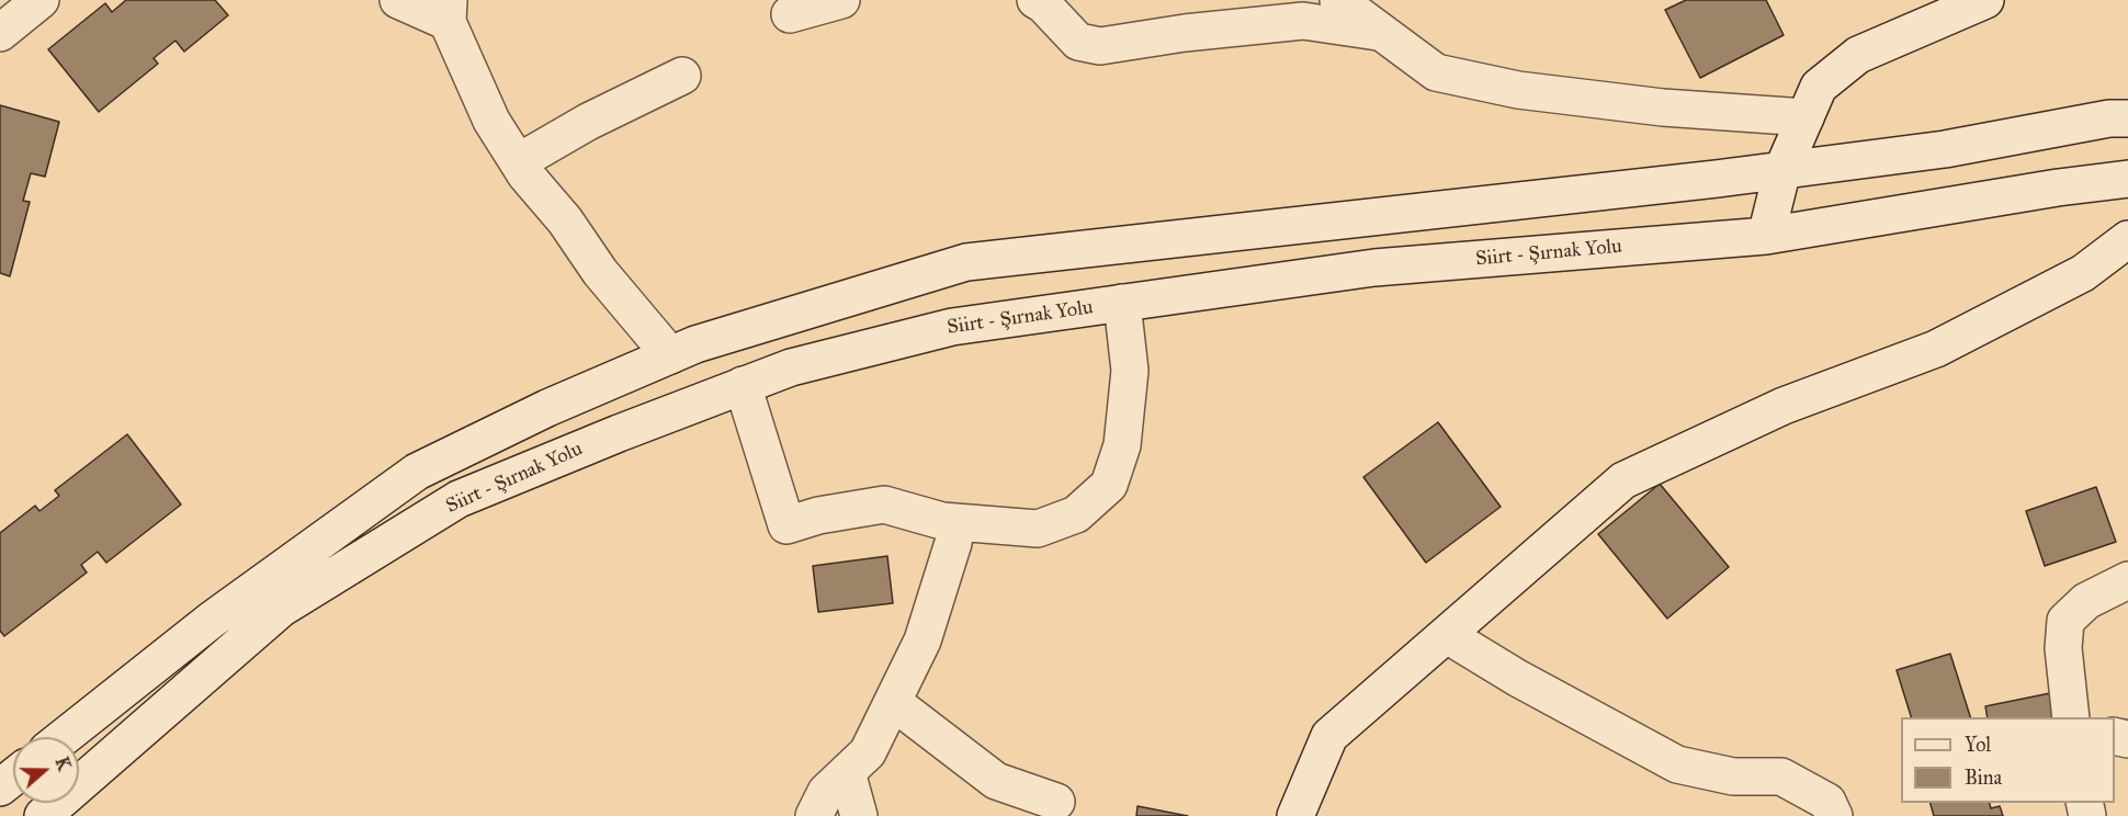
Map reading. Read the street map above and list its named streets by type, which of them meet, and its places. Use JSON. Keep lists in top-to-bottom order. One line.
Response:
{"streets":{"street":["Siirt - Şırnak Yolu"]},"legend":["Yol","Bina"],"north":"right"}
